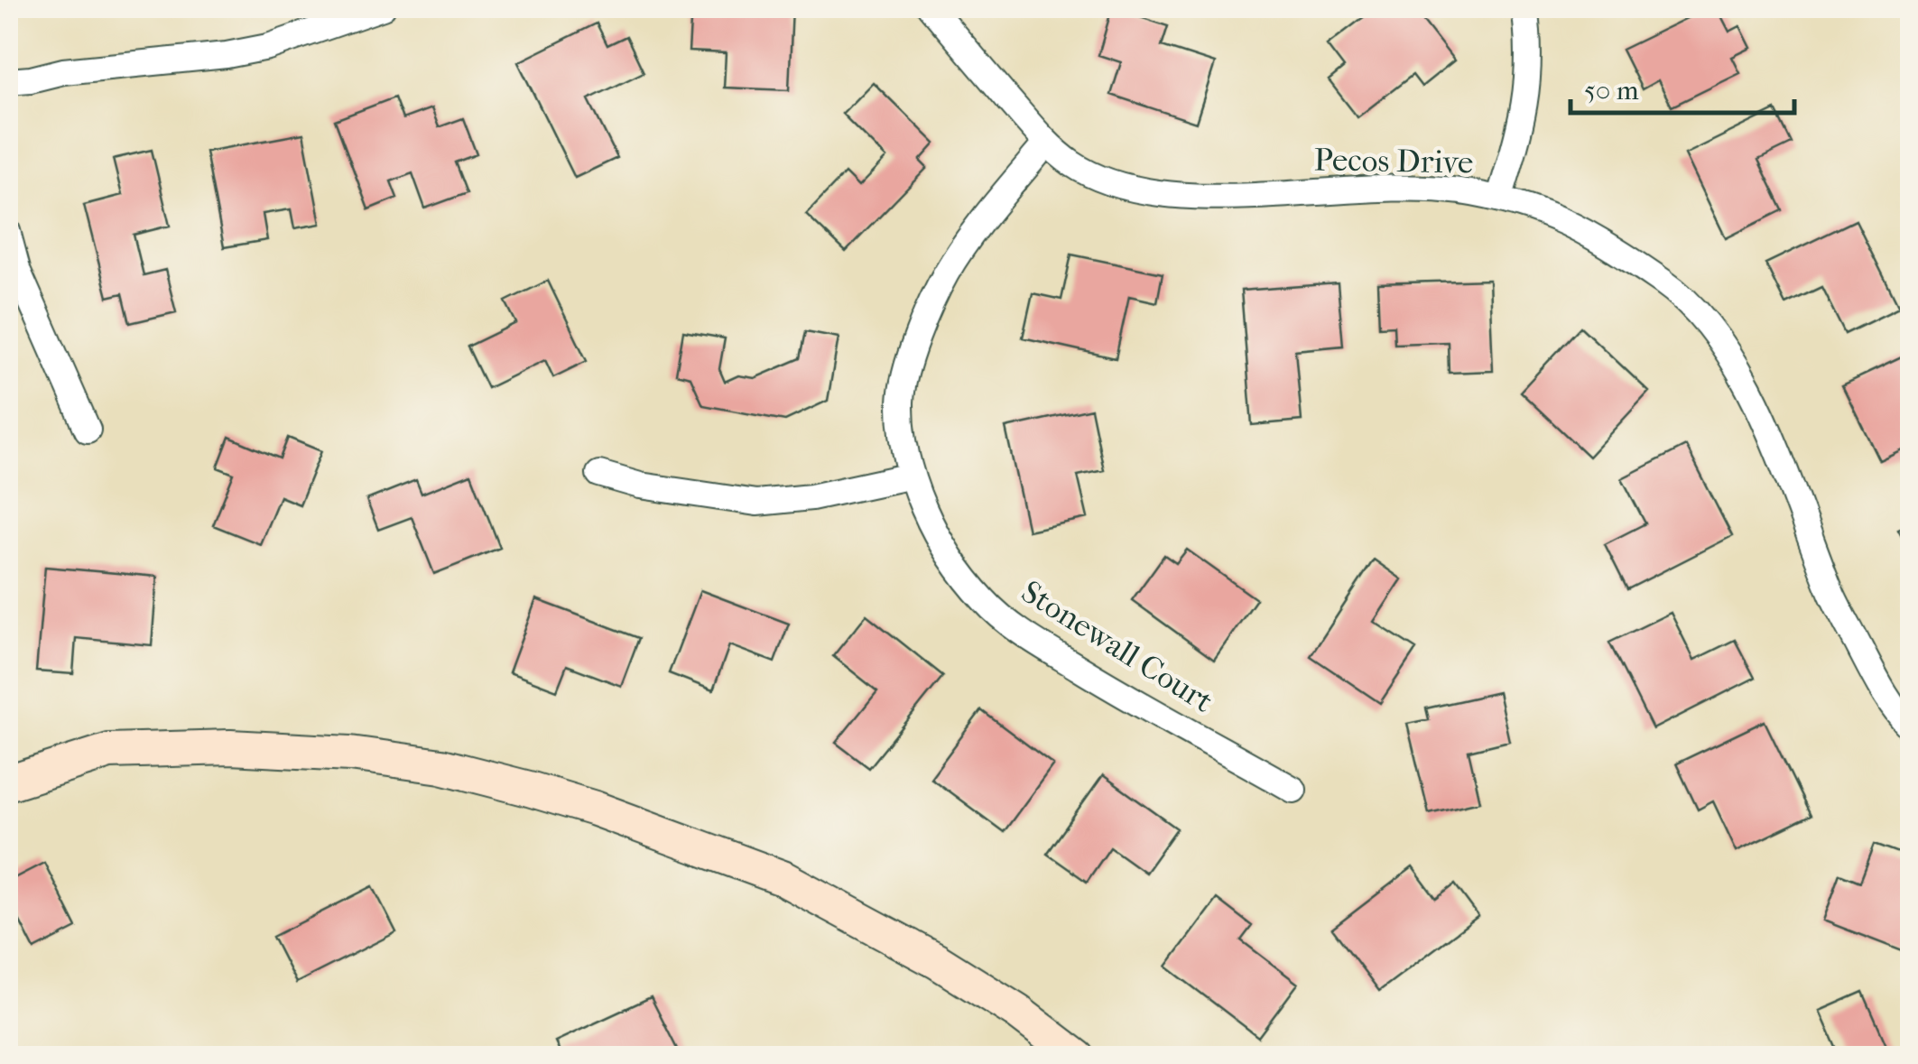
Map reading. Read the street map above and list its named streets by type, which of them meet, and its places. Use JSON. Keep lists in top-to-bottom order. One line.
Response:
{"streets":{"street":["Pecos Drive","Stonewall Court"]},"crossings":[["Pecos Drive","Stonewall Court"]],"scale_bar":"50 m"}
